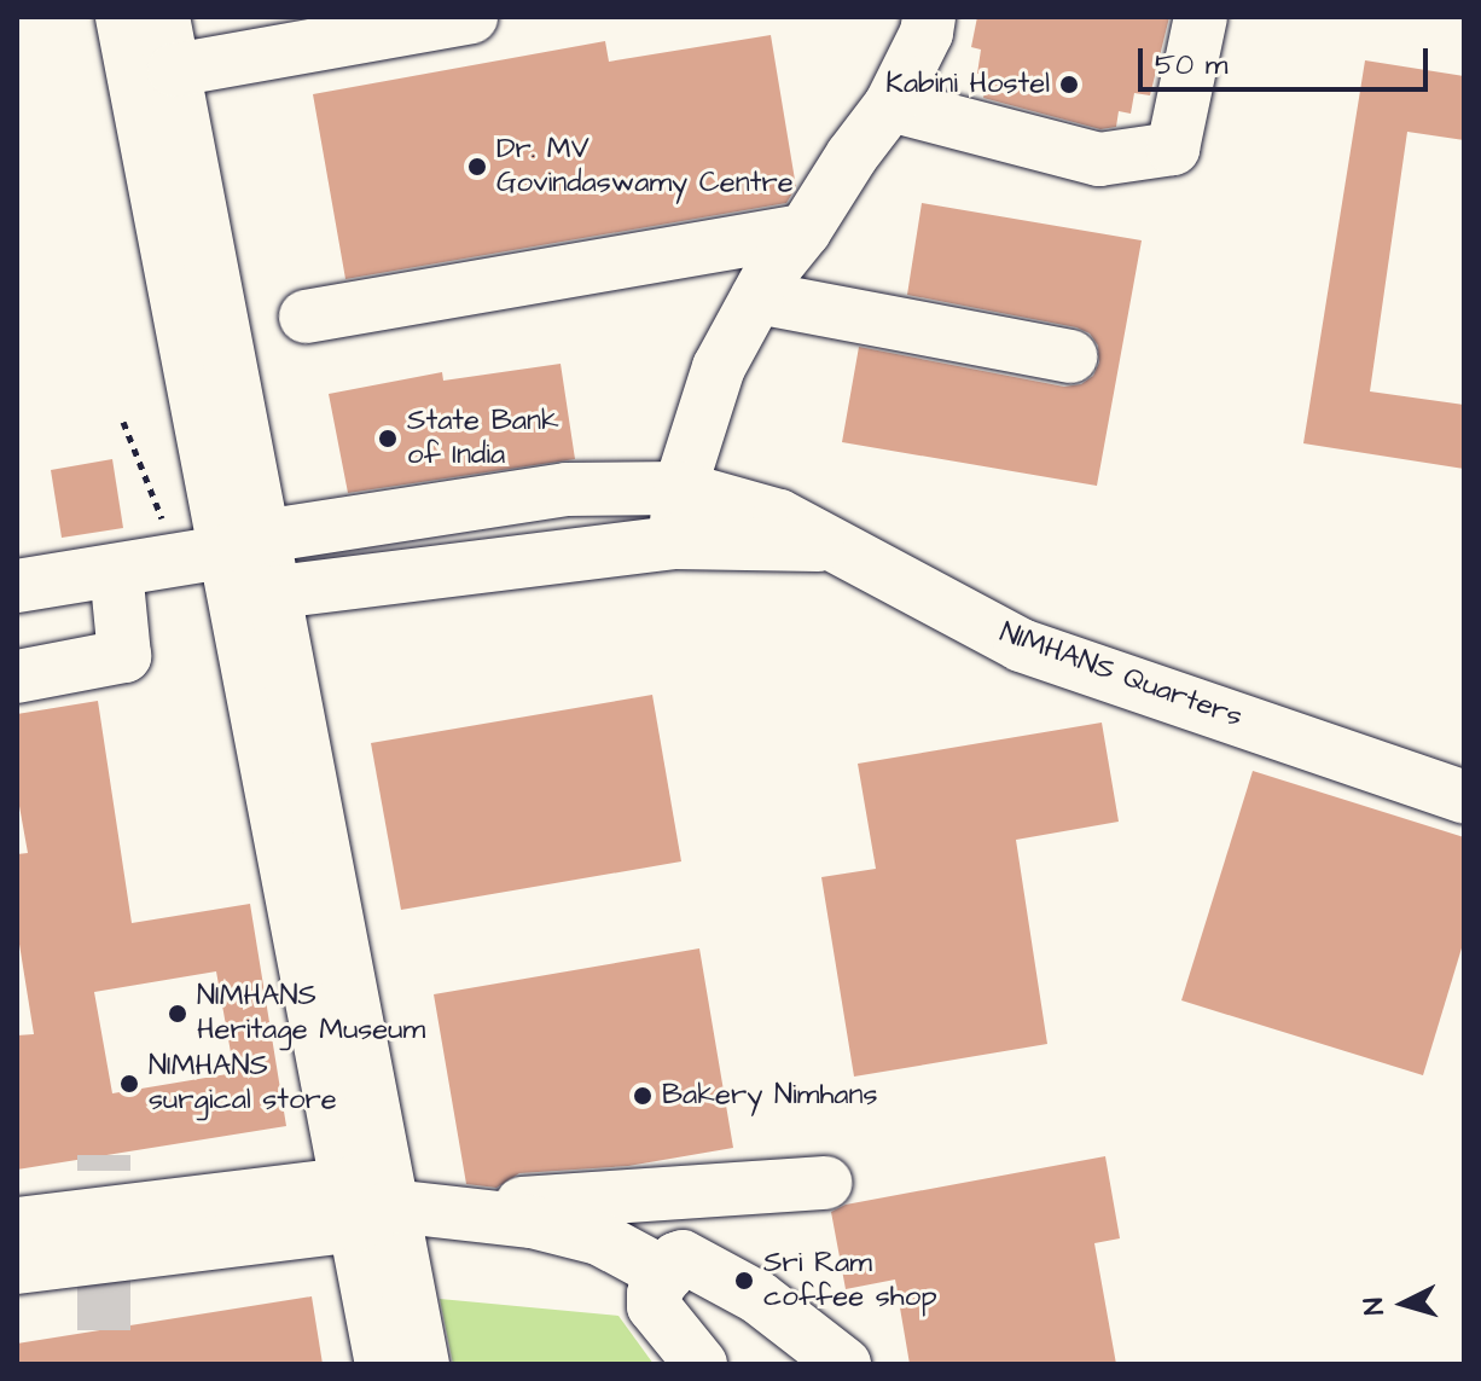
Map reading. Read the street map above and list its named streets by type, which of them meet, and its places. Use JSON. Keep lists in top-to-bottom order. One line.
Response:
{"streets":{"lane":["NIMHANS Quarters"]},"places":["Kabini Hostel","Dr. MV Govindaswamy Centre","State Bank of India","NIMHANS Heritage Museum","NIMHANS surgical store","Bakery Nimhans","Sri Ram coffee shop"],"scale_bar":"50 m","north":"left"}
